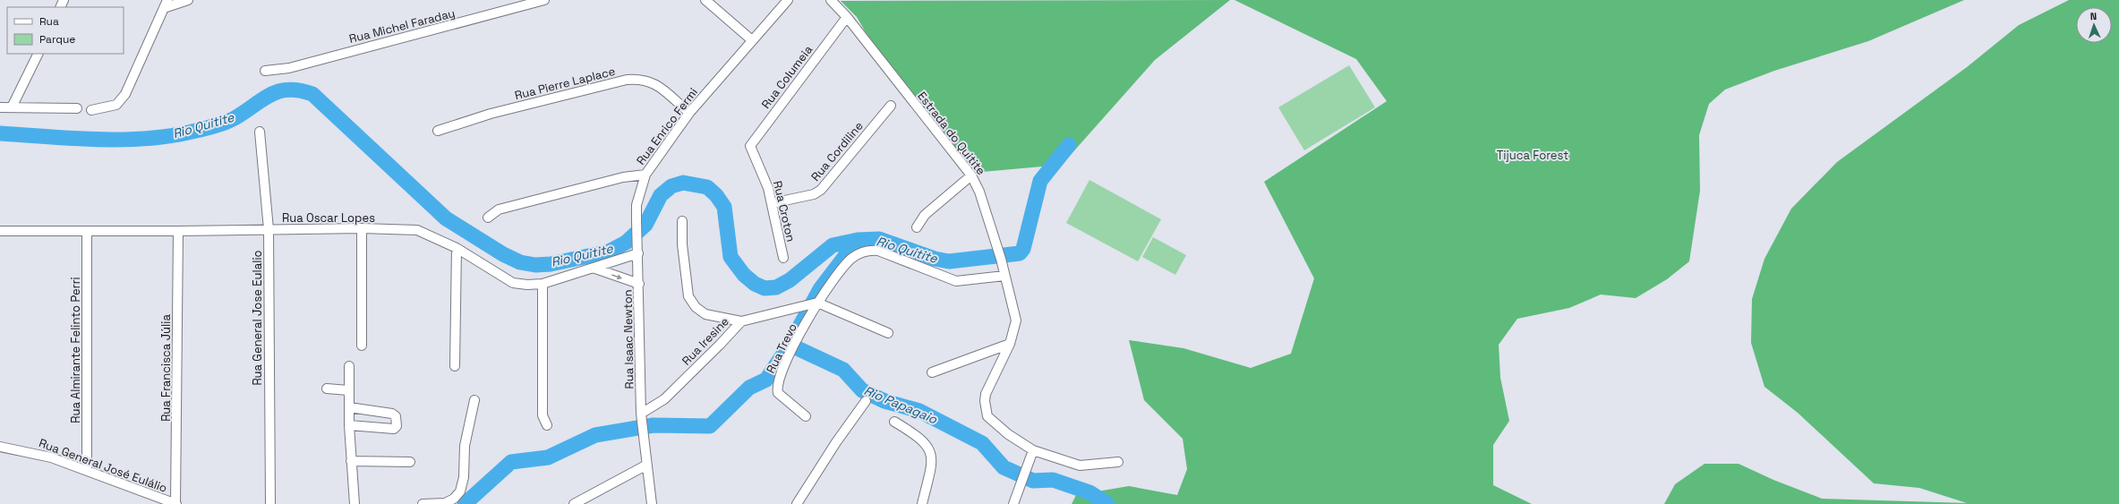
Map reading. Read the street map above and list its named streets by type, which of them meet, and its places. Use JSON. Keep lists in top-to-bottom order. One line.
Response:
{"streets":{"street":["Rua Michel Faraday","Rua Columeia","Rua Pierre Laplace","Rua Enrico Fermi","Estrada do Quitite","Rua Cordiline","Rua Croton","Rua Oscar Lopes","Rua General Jose Eulalio","Rua Isaac Newton","Rua Iresine","Rua Trevo","Rua Almirante Felinto Perri","Rua Francisca Júlia","Rua General José Eulálio"]},"crossings":[["Rua Columeia","Estrada do Quitite"],["Rua Columeia","Rua Croton"],["Rua Pierre Laplace","Rua Enrico Fermi"],["Rua Enrico Fermi","Rua Isaac Newton"],["Estrada do Quitite","Rua Trevo"],["Rua Cordiline","Rua Croton"],["Rua Oscar Lopes","Rua General Jose Eulalio"],["Rua Oscar Lopes","Rua Isaac Newton"],["Rua Oscar Lopes","Rua Almirante Felinto Perri"],["Rua Oscar Lopes","Rua Francisca Júlia"],["Rua Isaac Newton","Rua Iresine"],["Rua Iresine","Rua Trevo"],["Rua Almirante Felinto Perri","Rua General José Eulálio"],["Rua Francisca Júlia","Rua General José Eulálio"]],"water":["Rio Quitite","Rio Papagaio"],"parks":["Tijuca Forest"],"legend":["Rua","Parque"],"north":"top"}
